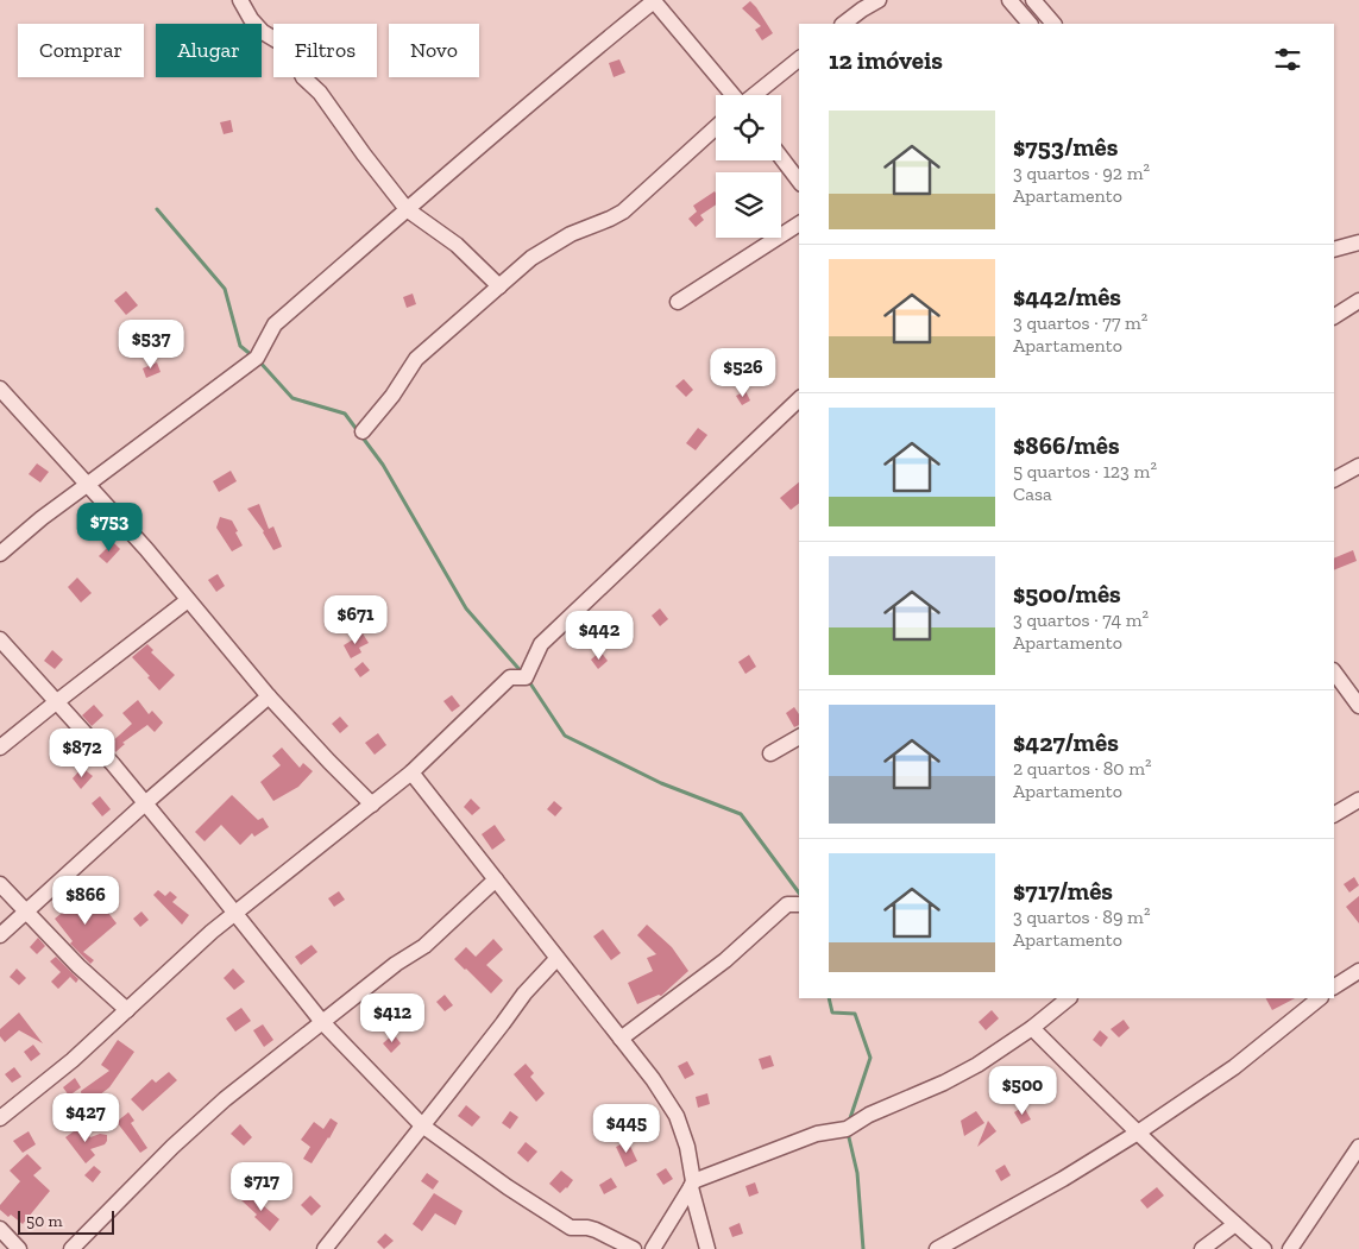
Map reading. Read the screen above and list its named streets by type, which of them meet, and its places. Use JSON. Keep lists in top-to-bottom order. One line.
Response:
{"scale_bar":"50 m","page":{"chip":["Comprar","Alugar","Filtros","Novo"],"heading":"12 imóveis","list":[{"name":"$753/mês","note":"3 quartos · 92 m² · Apartamento"},{"name":"$442/mês","note":"3 quartos · 77 m² · Apartamento"},{"name":"$866/mês","note":"5 quartos · 123 m² · Casa"},{"name":"$500/mês","note":"3 quartos · 74 m² · Apartamento"},{"name":"$427/mês","note":"2 quartos · 80 m² · Apartamento"},{"name":"$717/mês","note":"3 quartos · 89 m² · Apartamento"}],"price":["$537","$526","$753","$671","$442","$872","$866","$412","$500","$427","$445","$717"],"scale":"50 m"}}
